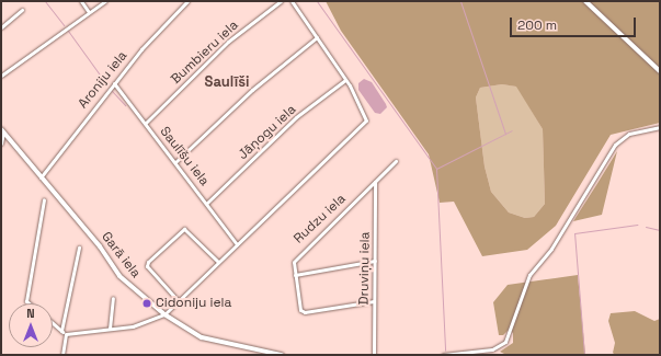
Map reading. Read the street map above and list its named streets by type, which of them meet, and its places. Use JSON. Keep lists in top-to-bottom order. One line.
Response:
{"streets":{"street":["Bumbieru iela","Aroniju iela","Jāņogu iela","Saulīšu iela","Rudzu iela","Garā iela","Druviņu iela"]},"crossings":[["Bumbieru iela","Saulīšu iela"],["Aroniju iela","Saulīšu iela"],["Aroniju iela","Garā iela"],["Jāņogu iela","Saulīšu iela"],["Rudzu iela","Druviņu iela"]],"districts":["Saulīši"],"places":["Cidoniju iela"],"scale_bar":"200 m","north":"top"}
